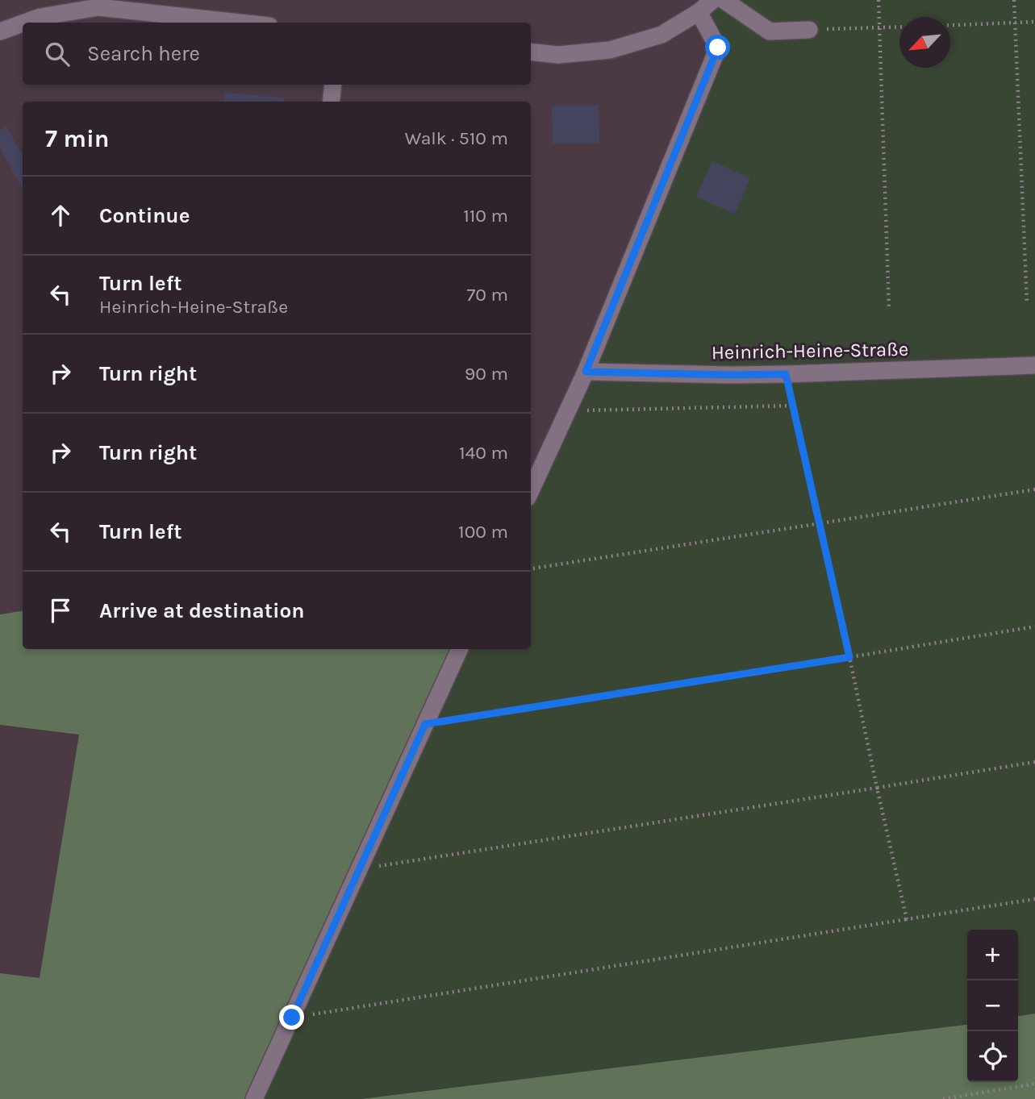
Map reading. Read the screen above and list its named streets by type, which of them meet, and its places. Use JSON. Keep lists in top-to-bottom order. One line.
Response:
{"streets":{"street":["Heinrich-Heine-Straße"]},"north":"bottom left","page":{"search":"Search here","heading":["7 min","Walk · 510 m"],"list":[["Continue","110 m"],["Turn left","Heinrich-Heine-Straße","70 m"],["Turn right","90 m"],["Turn right","140 m"],["Turn left","100 m"],"Arrive at destination"],"map_buttons":["+","−"]}}
